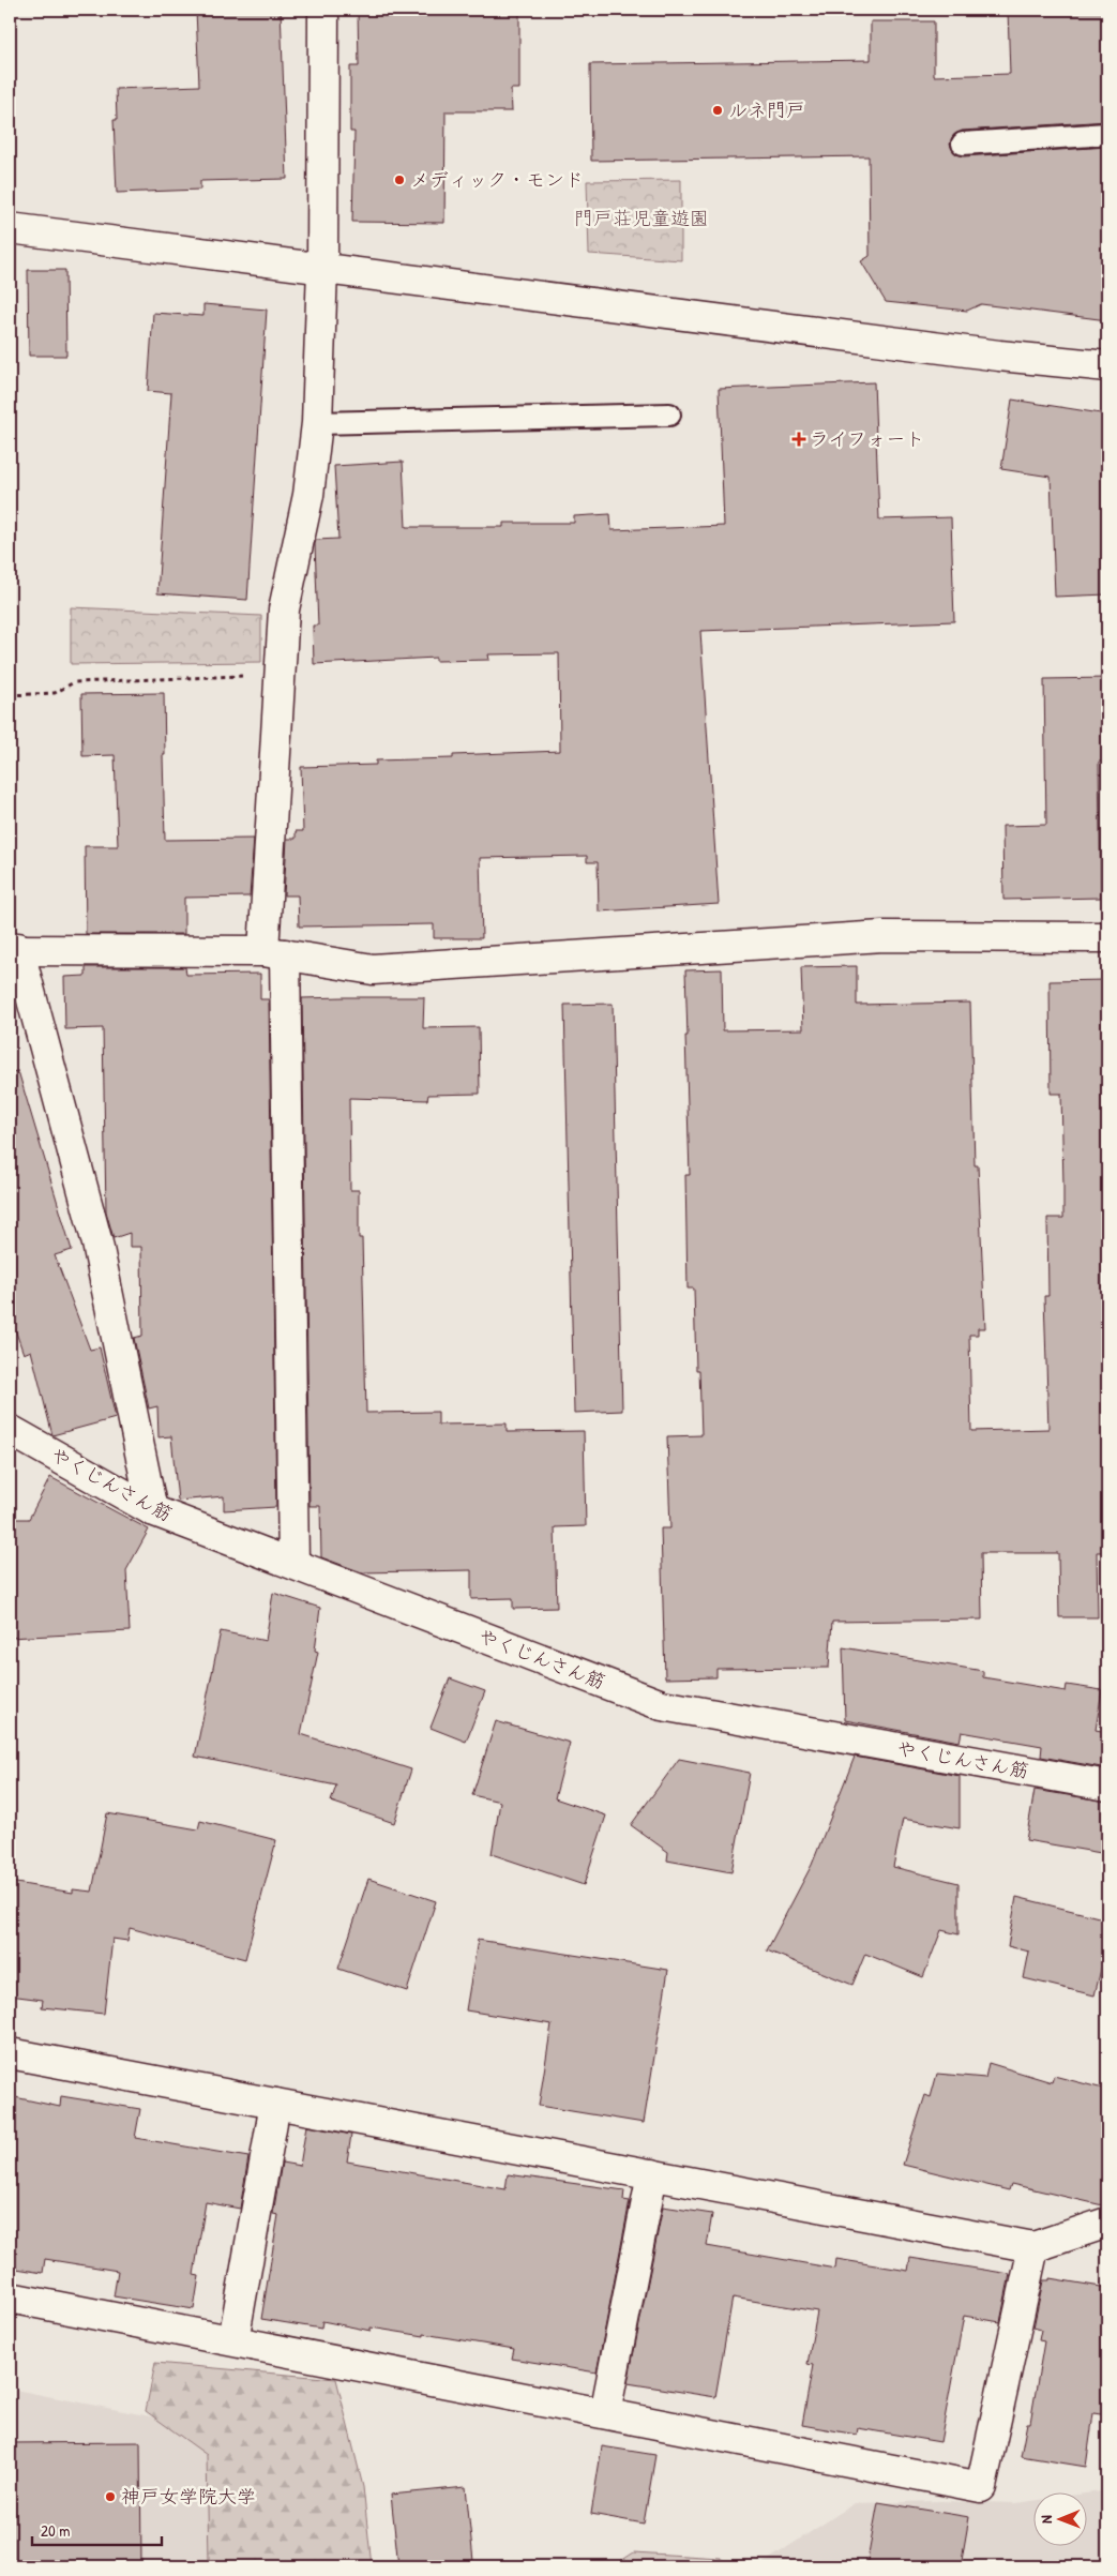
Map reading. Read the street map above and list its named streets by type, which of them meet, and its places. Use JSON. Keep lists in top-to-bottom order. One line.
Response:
{"streets":{"street":["やくじんさん筋"]},"parks":["門戸荘児童遊園"],"places":{"other":["ルネ門戸","メディック・モンド","神戸女学院大学"],"health":["ライフォート"]},"scale_bar":"20 m","north":"left"}
